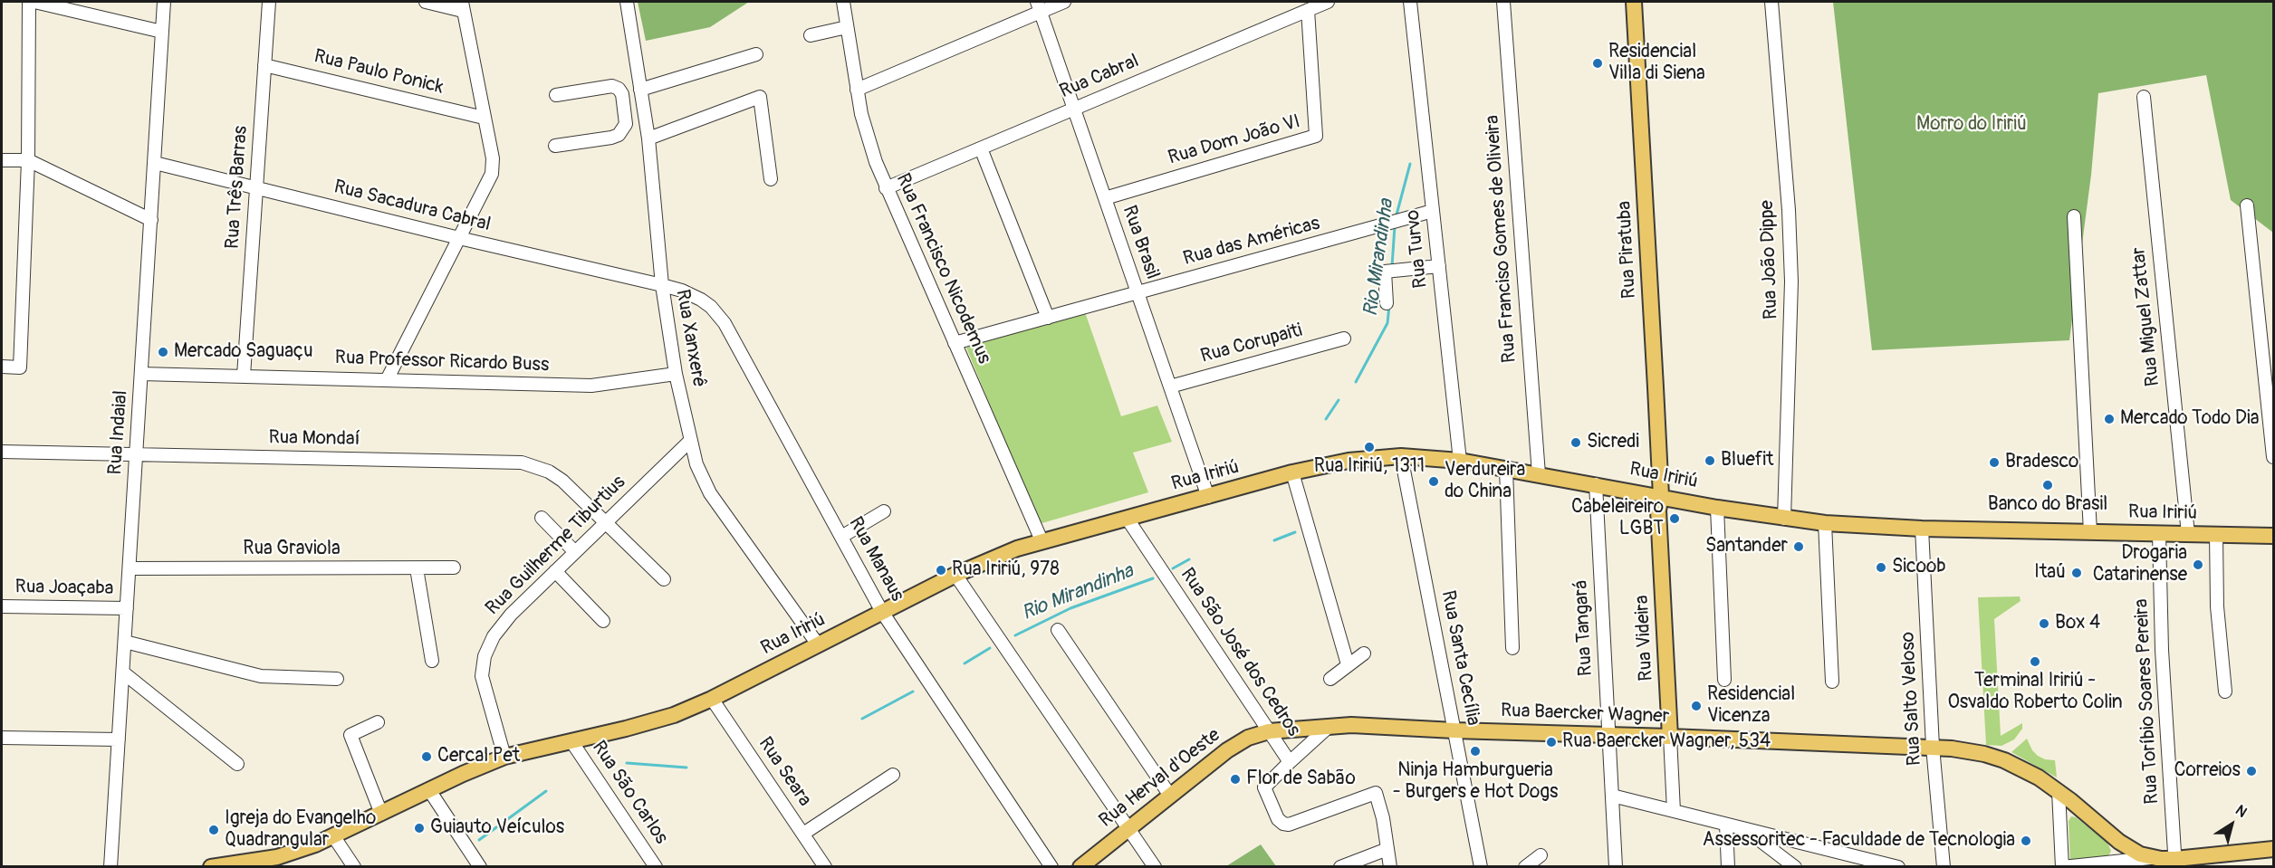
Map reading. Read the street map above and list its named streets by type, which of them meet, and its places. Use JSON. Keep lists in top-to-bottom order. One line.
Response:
{"streets":{"main road":["Rua Piratuba","Rua Iririú","Rua Videira","Rua Baercker Wagner","Rua Herval d'Oeste"],"street":["Rua Paulo Ponick","Rua Cabral","Rua Dom João VI","Rua Três Barras","Rua Sacadura Cabral","Rua Franciso Gomes de Oliveira","Rua das Américas","Rua Brasil","Rua Turvo","Rua João Dippe","Rua Francisco Nicodemus","Rua Miguel Zattar","Rua Xanxerê","Rua Corupaiti","Rua Professor Ricardo Buss","Rua Indaial","Rua Mondaí","Rua Guilherme Tiburtius","Rua Graviola","Rua Manaus","Rua Joaçaba","Rua Tangará","Rua São José dos Cedros","Rua Santa Cecília","Rua Salto Veloso","Rua Toríbio Soares Pereira","Rua Seara","Rua São Carlos"]},"crossings":[["Rua Paulo Ponick","Rua Três Barras"],["Rua Cabral","Rua Dom João VI"],["Rua Cabral","Rua Brasil"],["Rua Cabral","Rua Francisco Nicodemus"],["Rua Dom João VI","Rua Brasil"],["Rua Três Barras","Rua Sacadura Cabral"],["Rua Três Barras","Rua Professor Ricardo Buss"],["Rua Sacadura Cabral","Rua Xanxerê"],["Rua Sacadura Cabral","Rua Indaial"],["Rua Sacadura Cabral","Rua Manaus"],["Rua Franciso Gomes de Oliveira","Rua Iririú"],["Rua das Américas","Rua Brasil"],["Rua das Américas","Rua Turvo"],["Rua das Américas","Rua Francisco Nicodemus"],["Rua Brasil","Rua Corupaiti"],["Rua Brasil","Rua Iririú"],["Rua Turvo","Rua Iririú"],["Rua Piratuba","Rua Iririú"],["Rua Piratuba","Rua Videira"],["Rua João Dippe","Rua Iririú"],["Rua Francisco Nicodemus","Rua Iririú"],["Rua Miguel Zattar","Rua Iririú"],["Rua Xanxerê","Rua Professor Ricardo Buss"],["Rua Xanxerê","Rua Iririú"],["Rua Xanxerê","Rua Guilherme Tiburtius"],["Rua Xanxerê","Rua Manaus"],["Rua Professor Ricardo Buss","Rua Indaial"],["Rua Indaial","Rua Mondaí"],["Rua Indaial","Rua Graviola"],["Rua Indaial","Rua Joaçaba"],["Rua Mondaí","Rua Guilherme Tiburtius"],["Rua Iririú","Rua Guilherme Tiburtius"],["Rua Iririú","Rua Manaus"],["Rua Iririú","Rua Tangará"],["Rua Iririú","Rua Videira"],["Rua Iririú","Rua São José dos Cedros"],["Rua Iririú","Rua Santa Cecília"],["Rua Iririú","Rua Salto Veloso"],["Rua Iririú","Rua Toríbio Soares Pereira"],["Rua Iririú","Rua Seara"],["Rua Iririú","Rua São Carlos"],["Rua Tangará","Rua Baercker Wagner"],["Rua Videira","Rua Baercker Wagner"],["Rua São José dos Cedros","Rua Baercker Wagner"],["Rua São José dos Cedros","Rua Herval d'Oeste"],["Rua Santa Cecília","Rua Baercker Wagner"],["Rua Salto Veloso","Rua Baercker Wagner"],["Rua Baercker Wagner","Rua Herval d'Oeste"]],"water":["Rio Mirandinha"],"parks":["Morro do Iririú"],"places":["Residencial Villa di Siena","Mercado Saguaçu","Mercado Todo Dia","Sicredi","Rua Iririú, 1311","Bluefit","Bradesco","Verdureira do China","Banco do Brasil","Cabeleireiro LGBT","Santander","Drogaria Catarinense","Sicoob","Rua Iririú, 978","Itaú","Box 4","Terminal Iririú - Osvaldo Roberto Colin","Residencial Vicenza","Rua Baercker Wagner, 534","Ninja Hamburgueria - Burgers e Hot Dogs","Cercal Pet","Correios","Flor de Sabão","Guiauto Veículos","Igreja do Evangelho Quadrangular","Assessoritec - Faculdade de Tecnologia"],"north":"top right"}
